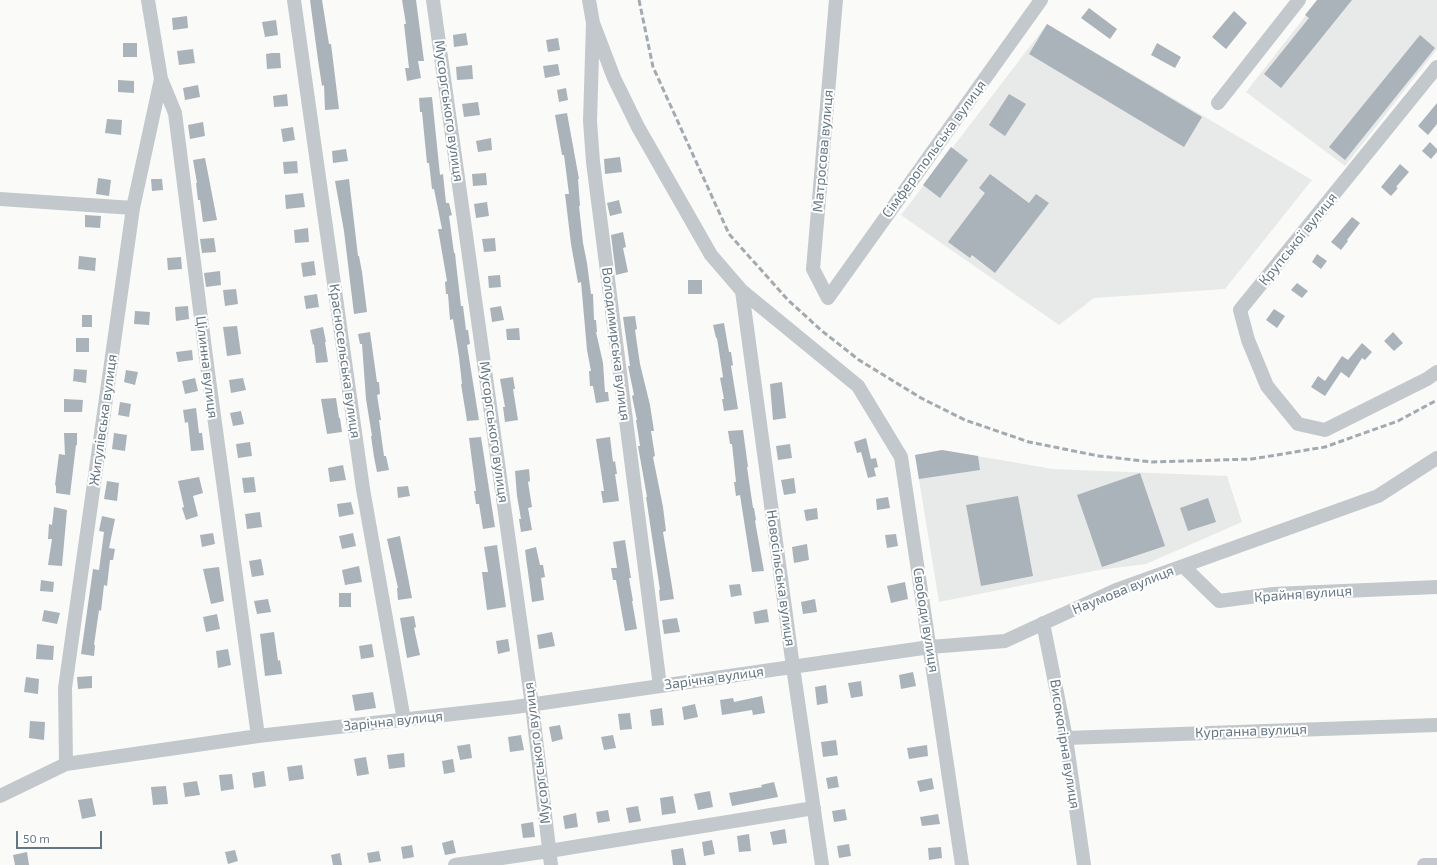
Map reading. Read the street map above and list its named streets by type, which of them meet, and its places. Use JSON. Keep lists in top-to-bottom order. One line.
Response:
{"streets":{"street":["Мусоргського вулиця","Сімферопольська вулиця","Матросова вулиця","Крупської вулиця","Володимирська вулиця","Красносельська вулиця","Цілинна вулиця","Жигулівська вулиця","Новосільська вулиця","Наумова вулиця","Крайня вулиця","Свободи вулиця","Зарічна вулиця","Курганна вулиця","Високогірна вулиця"]},"crossings":[["Мусоргського вулиця","Зарічна вулиця"],["Сімферопольська вулиця","Матросова вулиця"],["Володимирська вулиця","Свободи вулиця"],["Володимирська вулиця","Зарічна вулиця"],["Красносельська вулиця","Зарічна вулиця"],["Цілинна вулиця","Жигулівська вулиця"],["Цілинна вулиця","Зарічна вулиця"],["Жигулівська вулиця","Зарічна вулиця"],["Новосільська вулиця","Наумова вулиця"],["Новосільська вулиця","Свободи вулиця"],["Новосільська вулиця","Зарічна вулиця"],["Наумова вулиця","Крайня вулиця"],["Наумова вулиця","Свободи вулиця"],["Наумова вулиця","Зарічна вулиця"],["Наумова вулиця","Високогірна вулиця"],["Курганна вулиця","Високогірна вулиця"]],"scale_bar":"50 m"}
